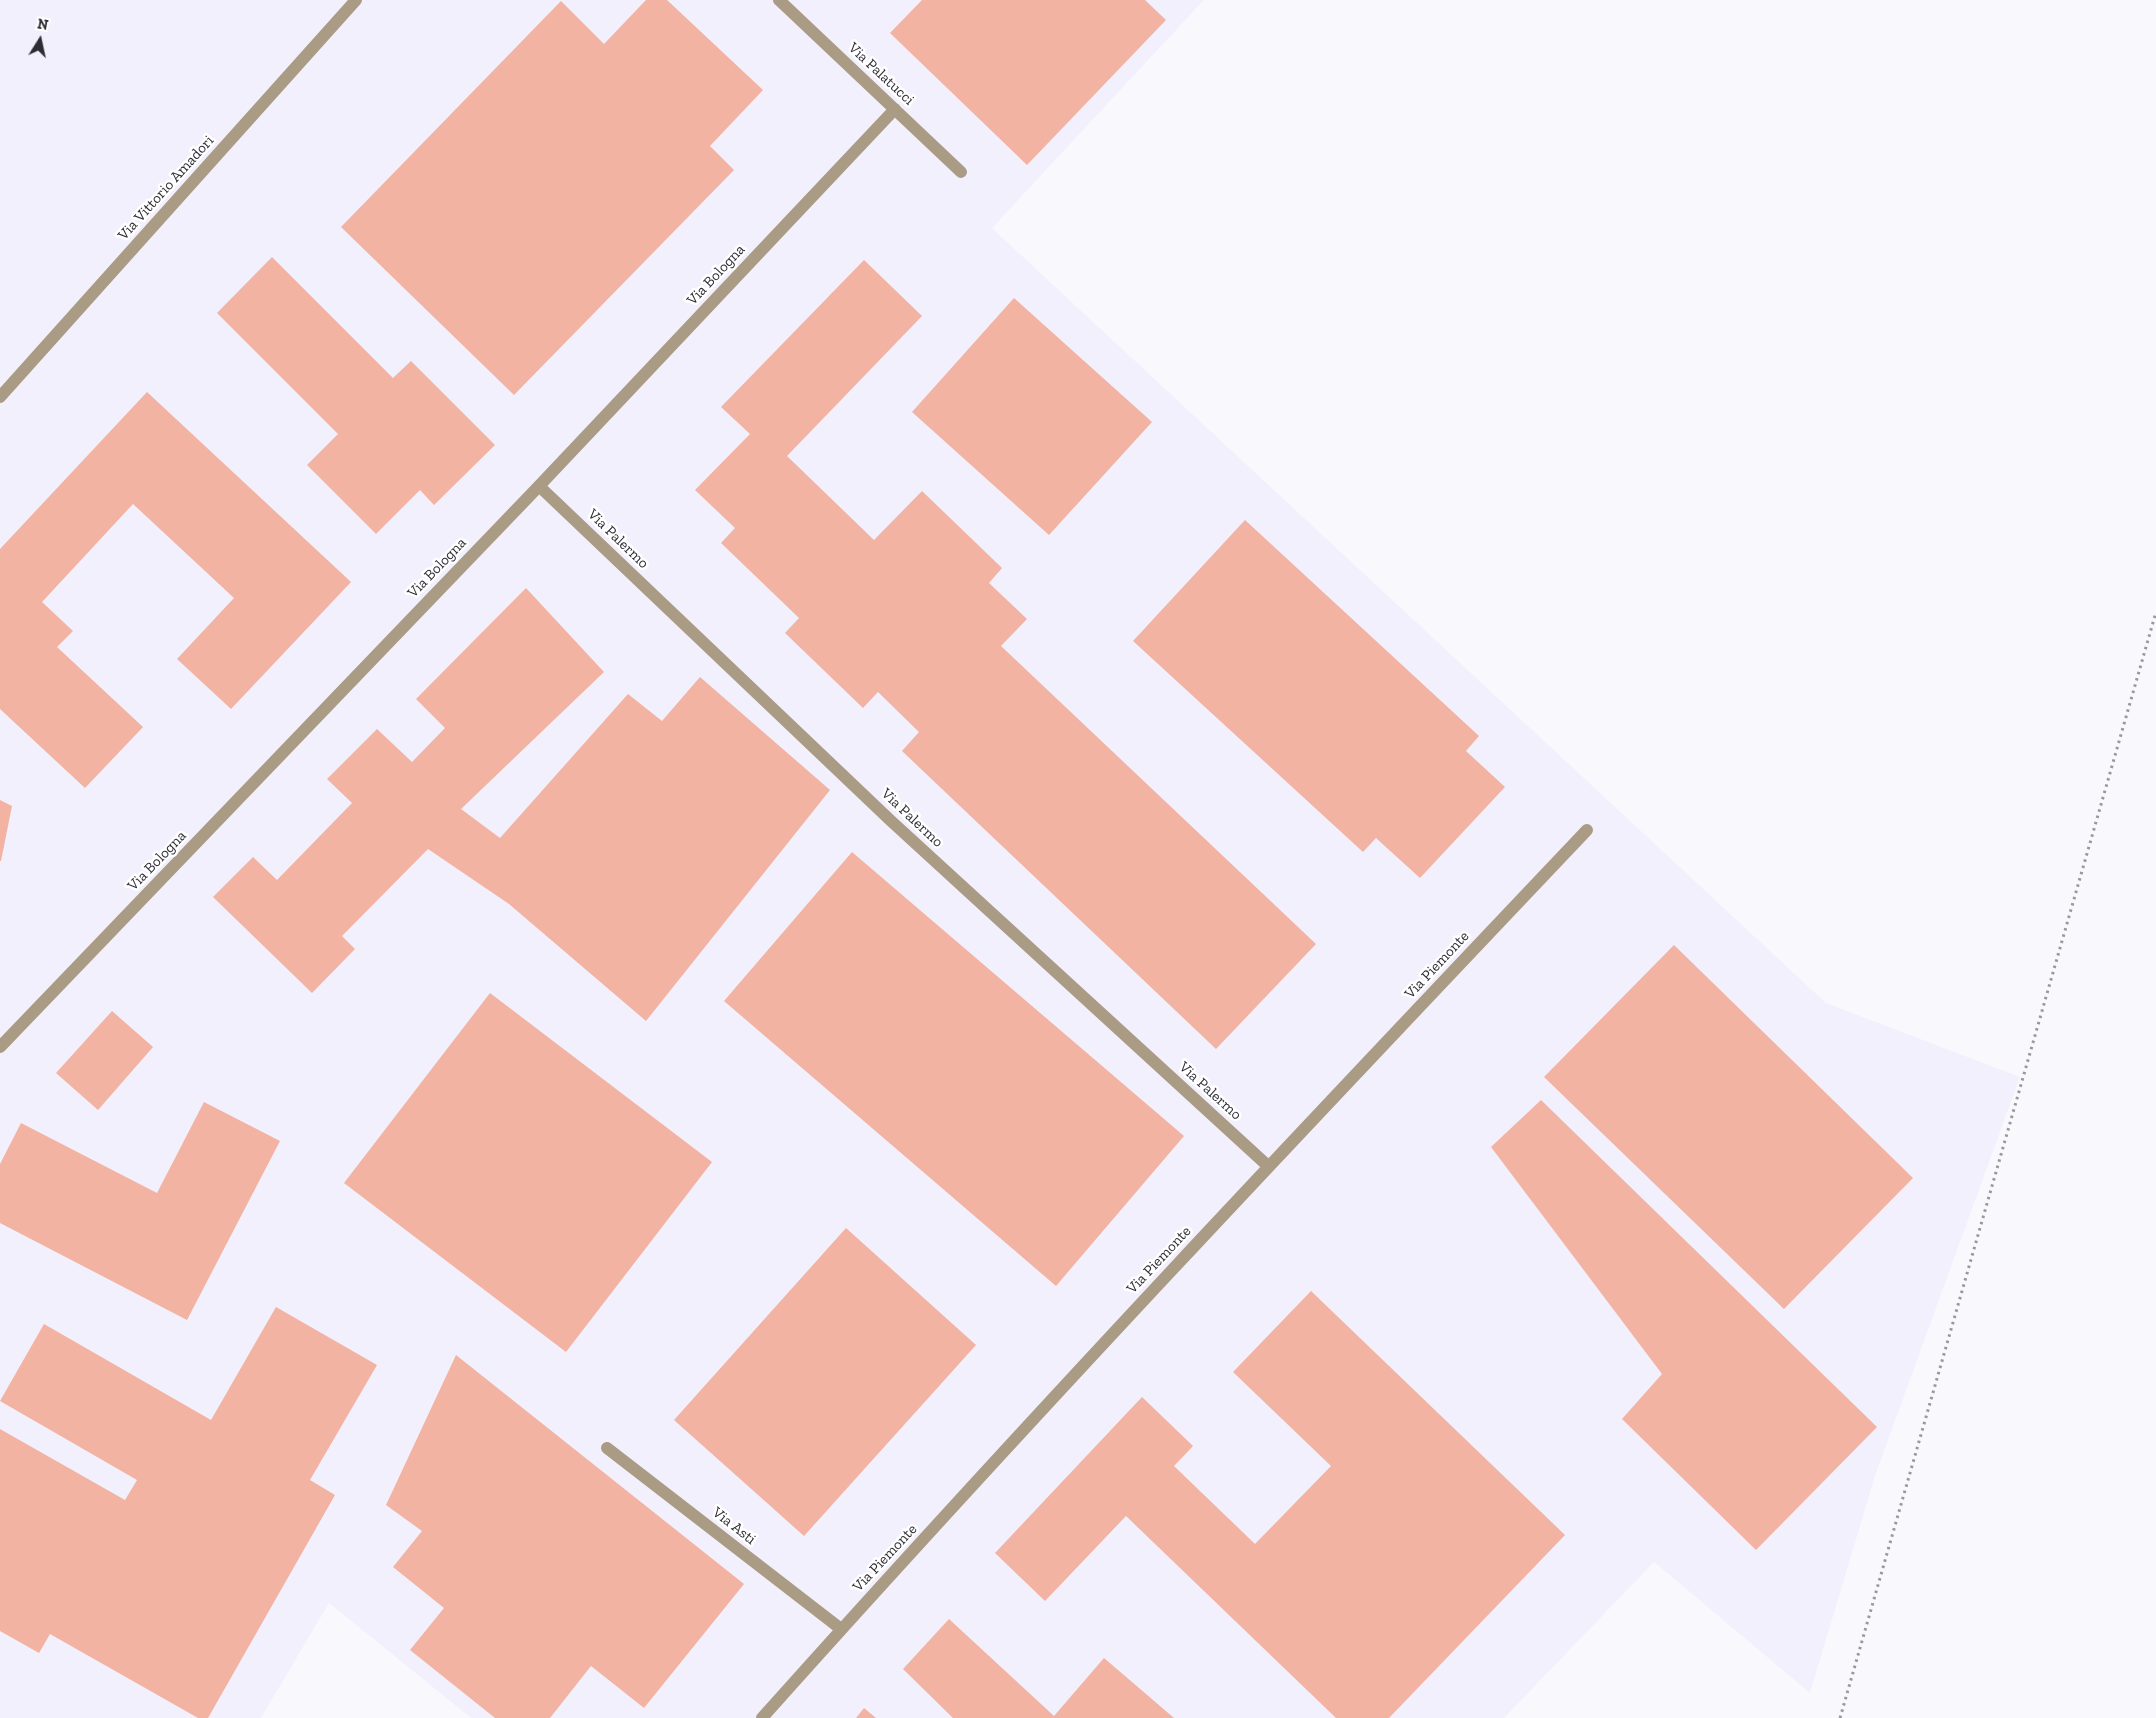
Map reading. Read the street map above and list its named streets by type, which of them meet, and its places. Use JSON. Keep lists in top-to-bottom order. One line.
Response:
{"streets":{"street":["Via Palatucci","Via Vittorio Amadori","Via Bologna","Via Palermo","Via Piemonte","Via Asti"]},"crossings":[["Via Palatucci","Via Bologna"],["Via Bologna","Via Palermo"],["Via Palermo","Via Piemonte"],["Via Piemonte","Via Asti"]],"north":"top"}
